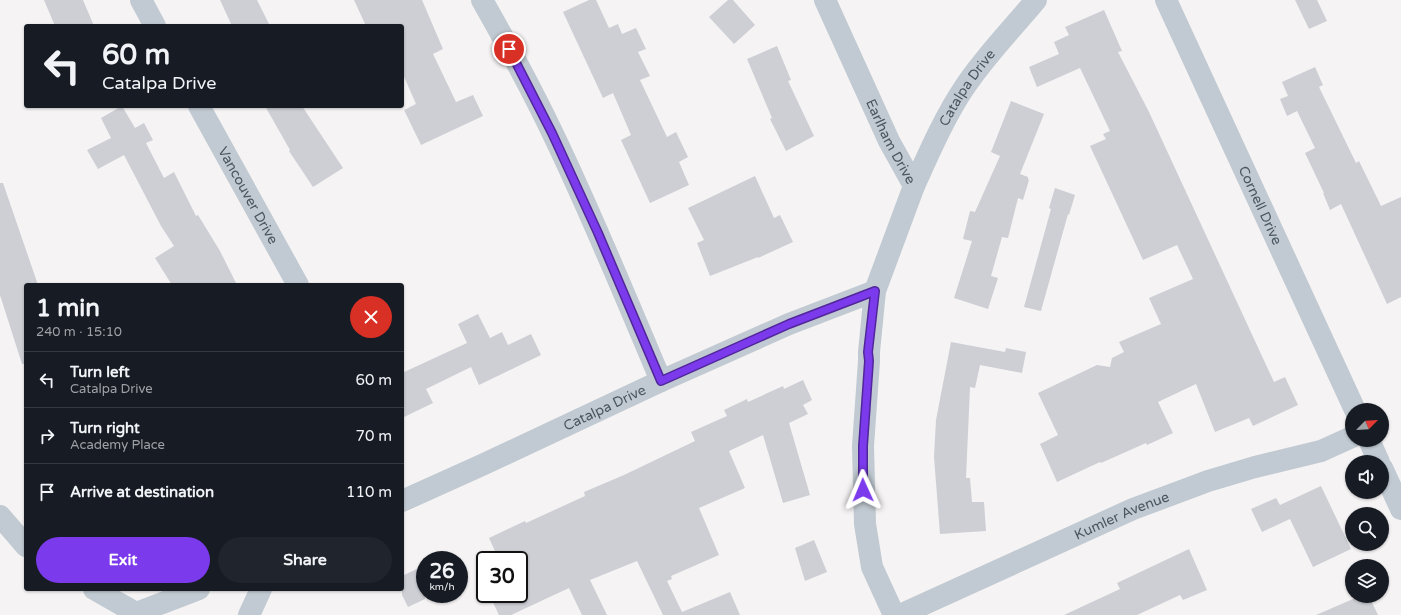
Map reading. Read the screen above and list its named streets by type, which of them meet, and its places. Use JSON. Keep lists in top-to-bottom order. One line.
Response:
{"streets":{"street":["Catalpa Drive","Earlham Drive","Vancouver Drive","Cornell Drive","Kumler Avenue"]},"crossings":[["Catalpa Drive","Earlham Drive"]],"north":"top right","page":{"turn":["60 m","Catalpa Drive"],"heading":["1 min","240 m · 15:10"],"list":[{"name":"Turn left","note":"Catalpa Drive","value":"60 m"},{"name":"Turn right","note":"Academy Place","value":"70 m"},{"name":"Arrive at destination","value":"110 m"}],"buttons":["Exit","Share"],"speed":"26 km/h","limit":"30"}}
